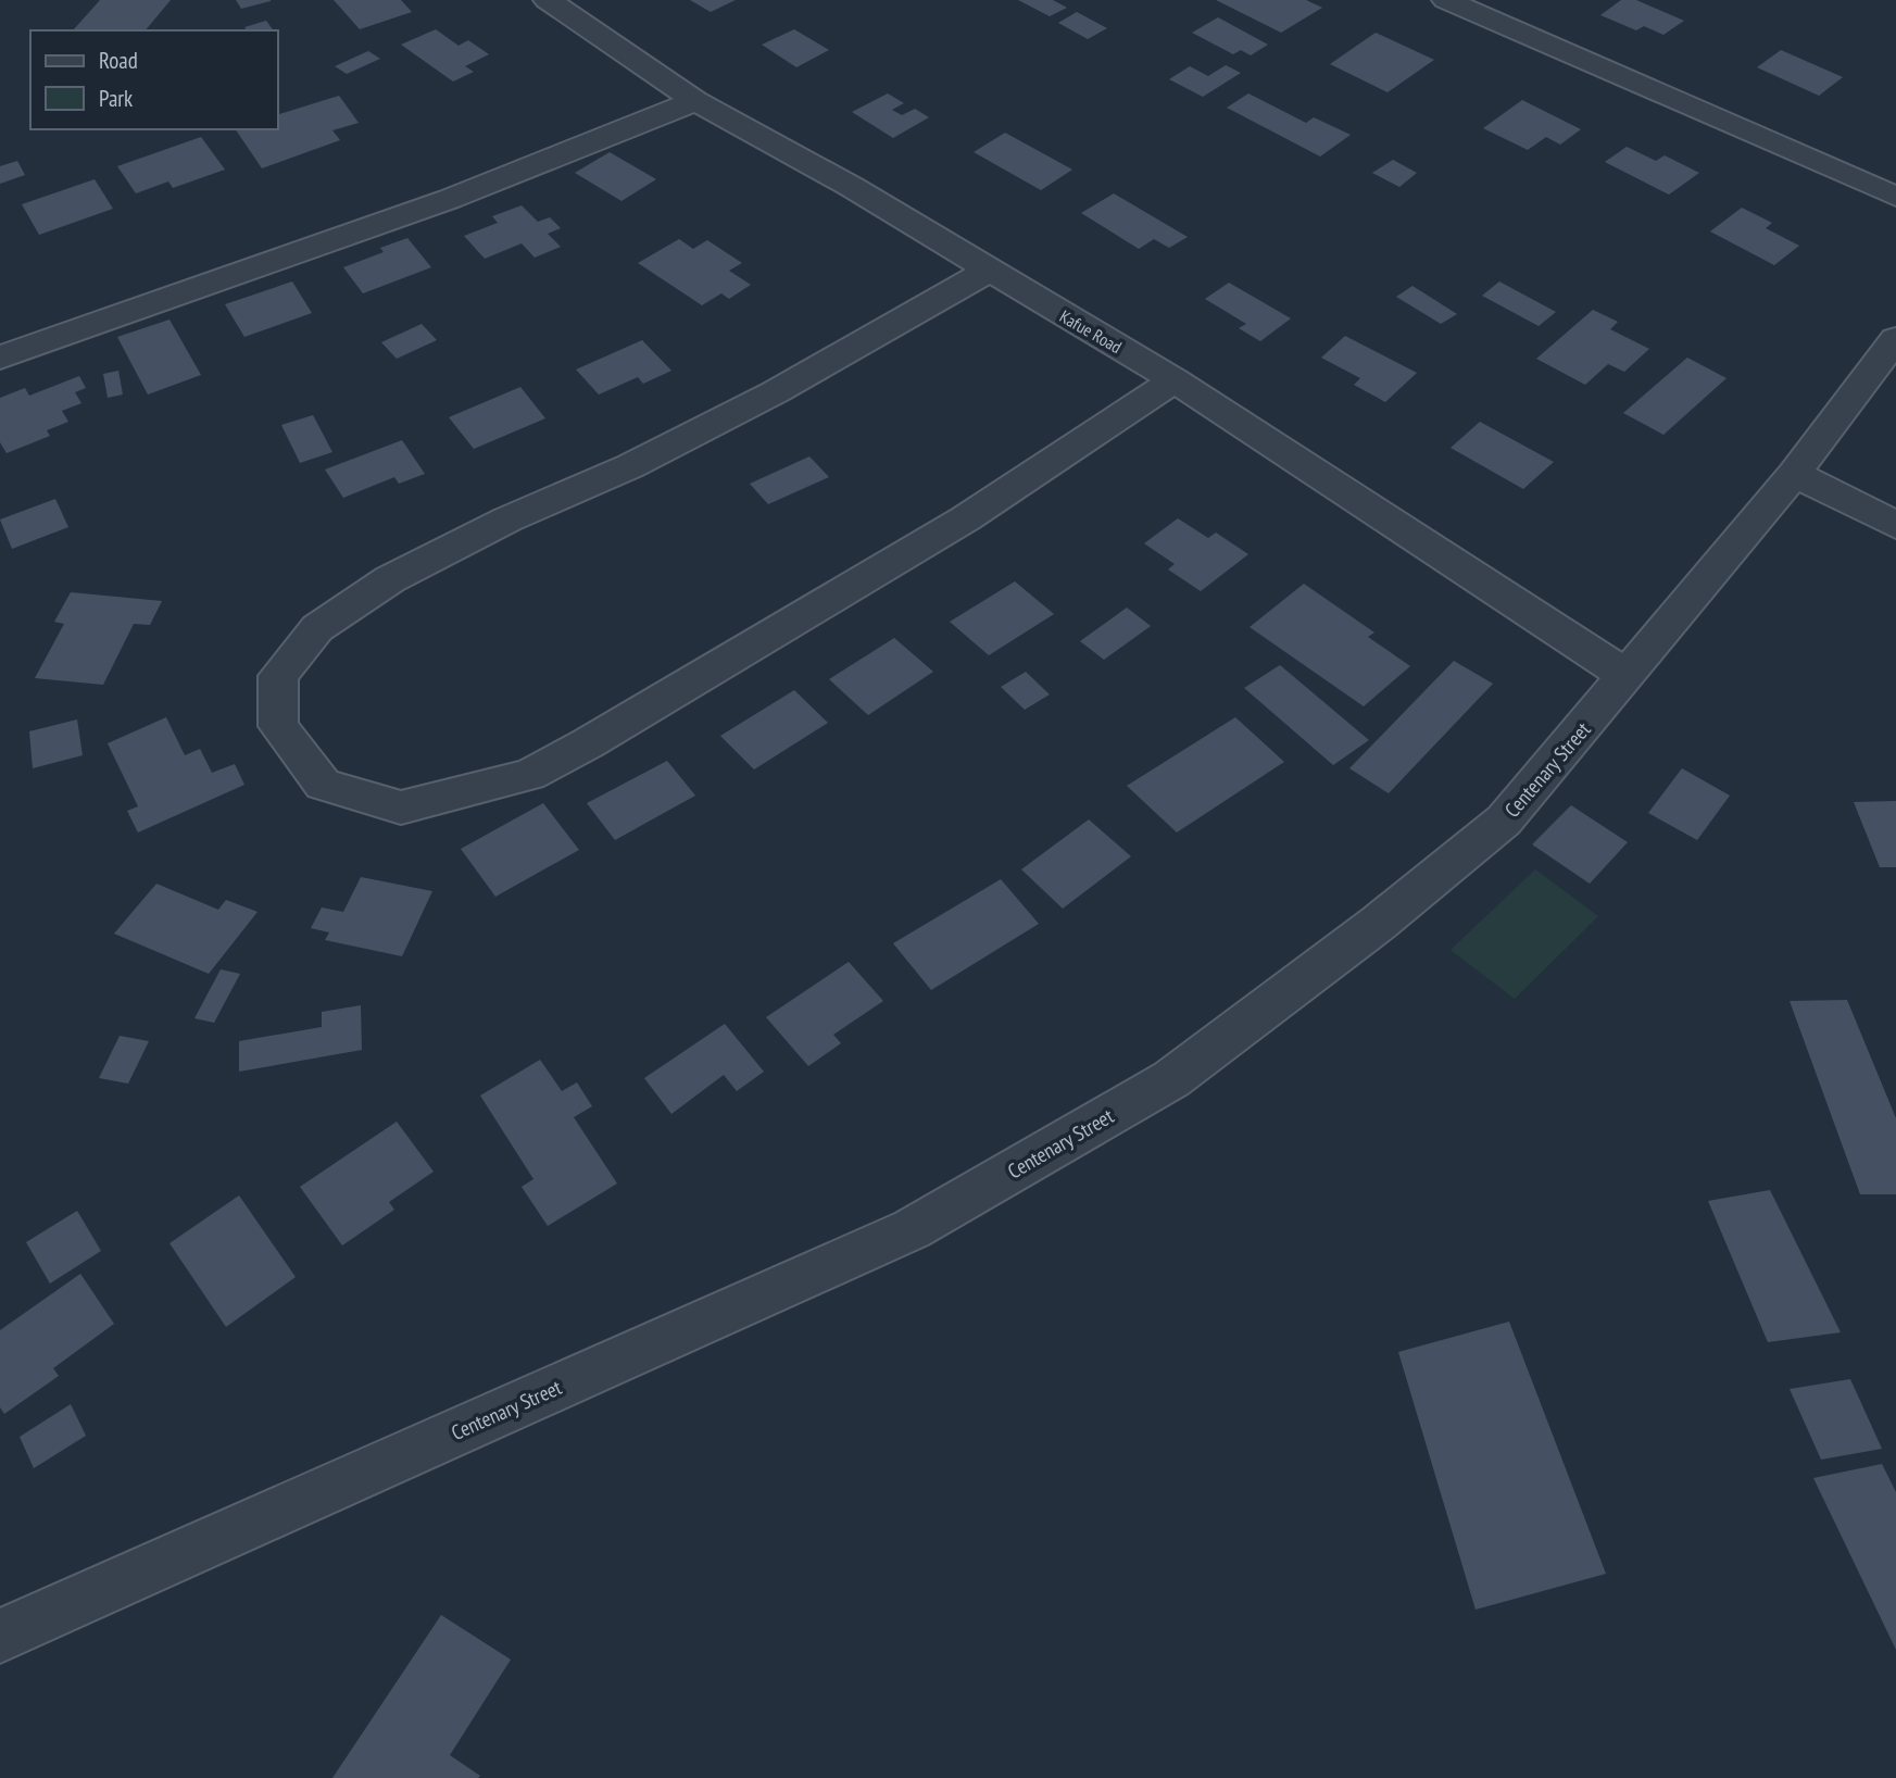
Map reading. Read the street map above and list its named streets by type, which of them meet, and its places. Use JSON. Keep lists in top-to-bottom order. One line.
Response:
{"streets":{"street":["Kafue Road","Centenary Street"]},"crossings":[["Kafue Road","Centenary Street"]],"legend":["Road","Park"]}
